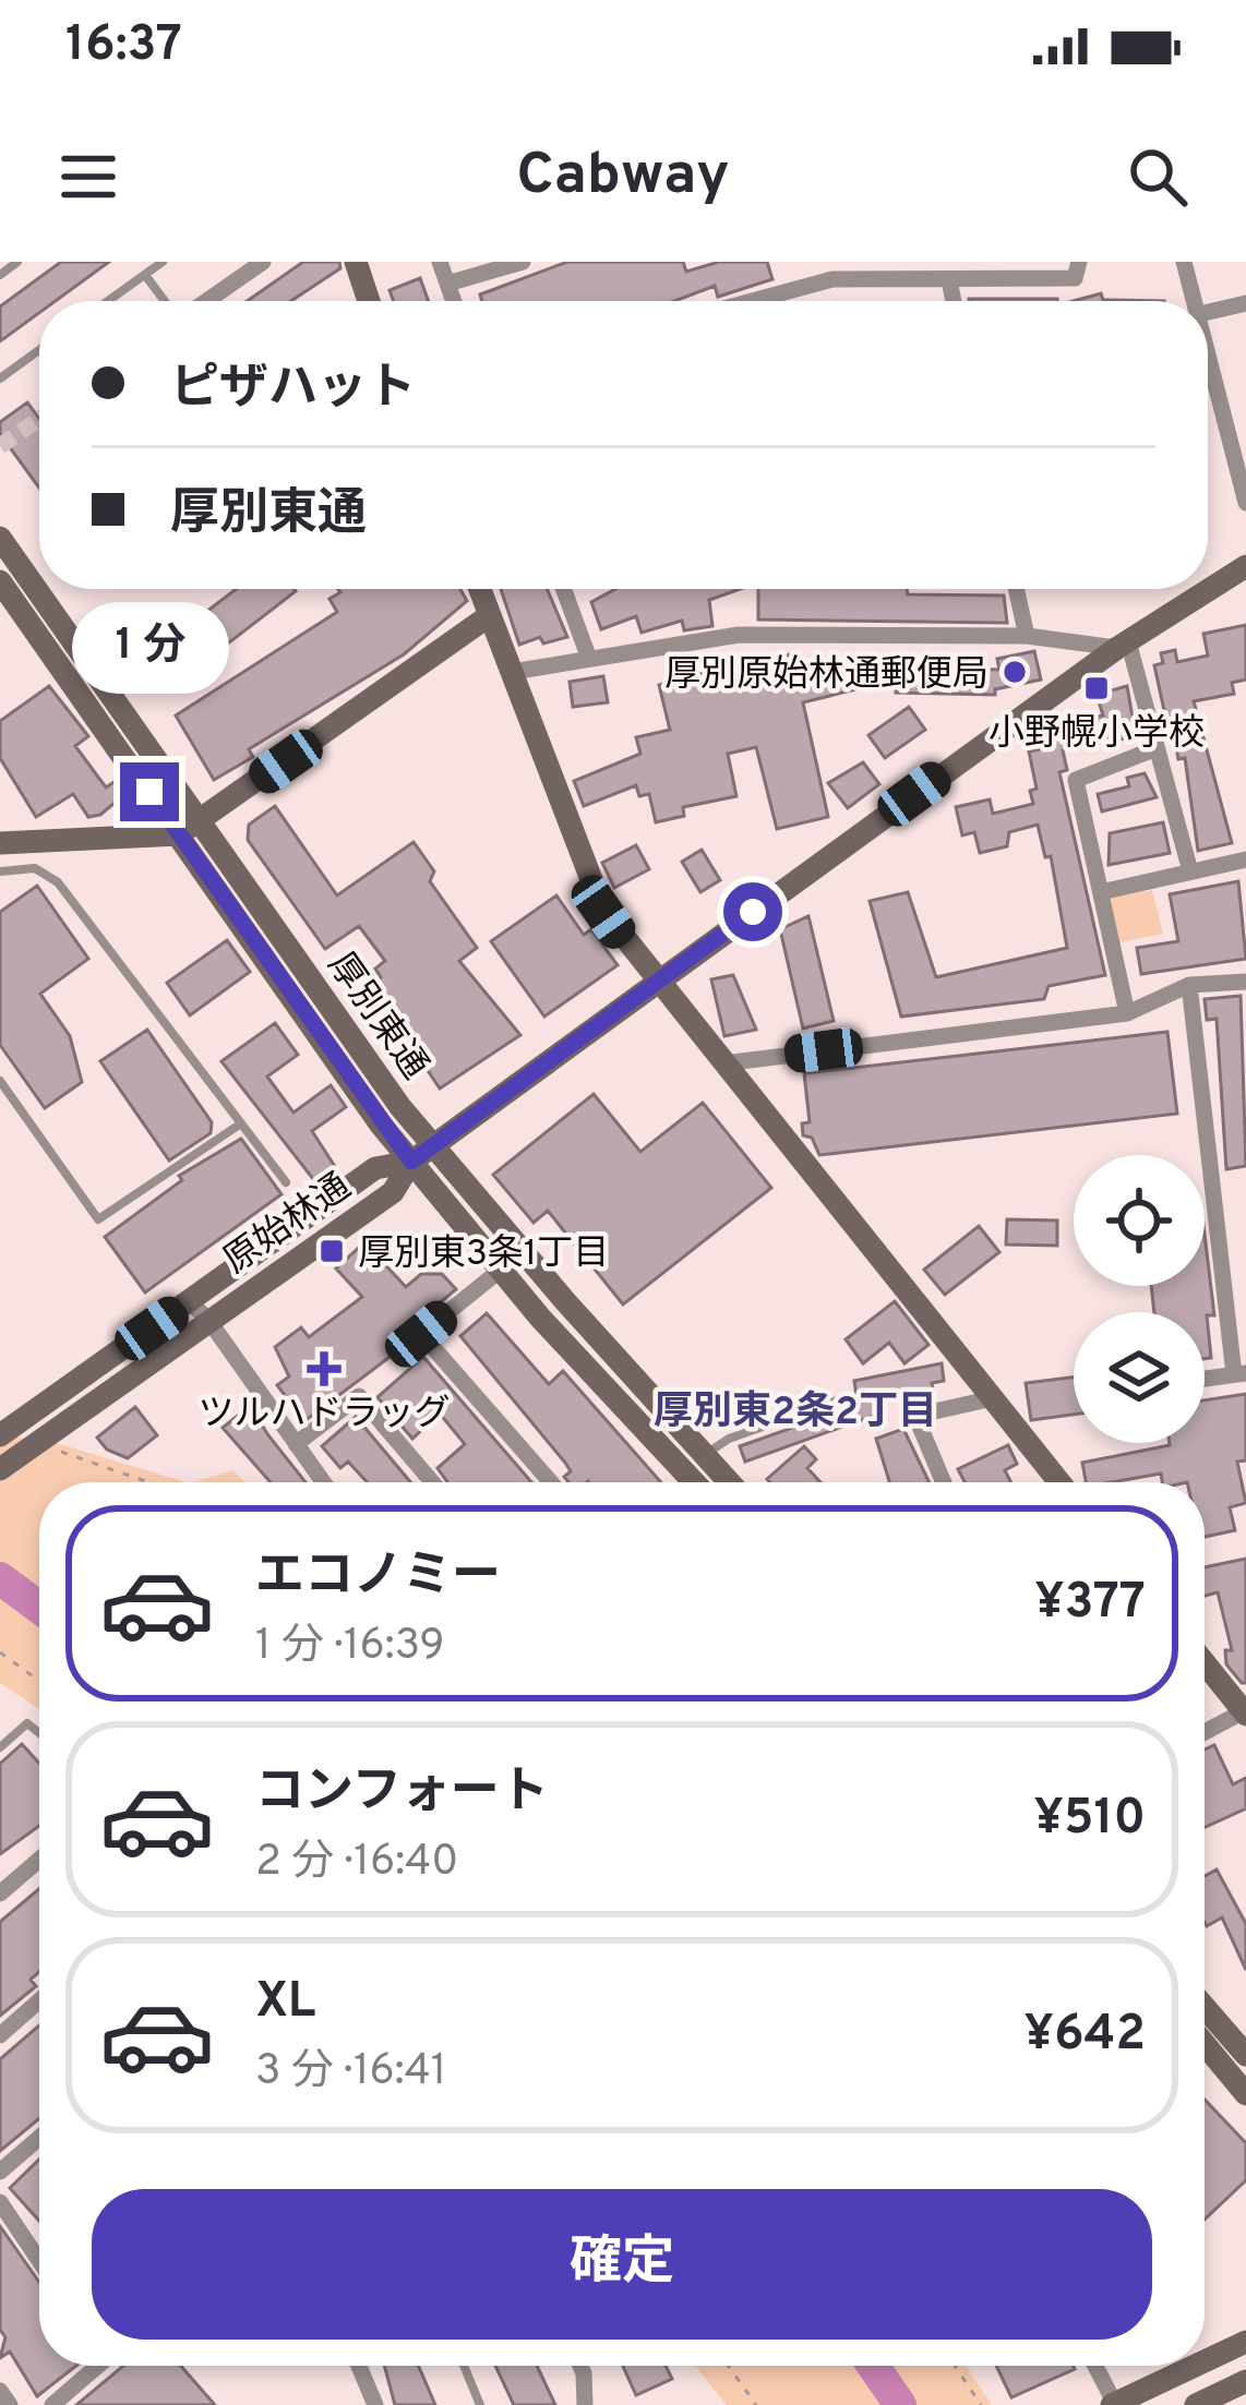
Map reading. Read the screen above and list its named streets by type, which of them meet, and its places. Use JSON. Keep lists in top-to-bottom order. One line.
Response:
{"streets":{"street":["厚別東通","原始林通"]},"crossings":[["厚別東通","原始林通"]],"districts":["厚別東2条2丁目"],"places":{"other":["厚別原始林通郵便局"],"transit":["小野幌小学校","厚別東3条1丁目"],"health":["ツルハドラッグ"]},"page":{"status":"16:37","header":"Cabway","banner":["ピザハット","厚別東通"],"bubble":"1 分","list":[{"name":"エコノミー","note":"1 分 · 16:39","value":"¥377"},{"name":"コンフォート","note":"2 分 · 16:40","value":"¥510"},{"name":"XL","note":"3 分 · 16:41","value":"¥642"}],"buttons":"確定"}}
